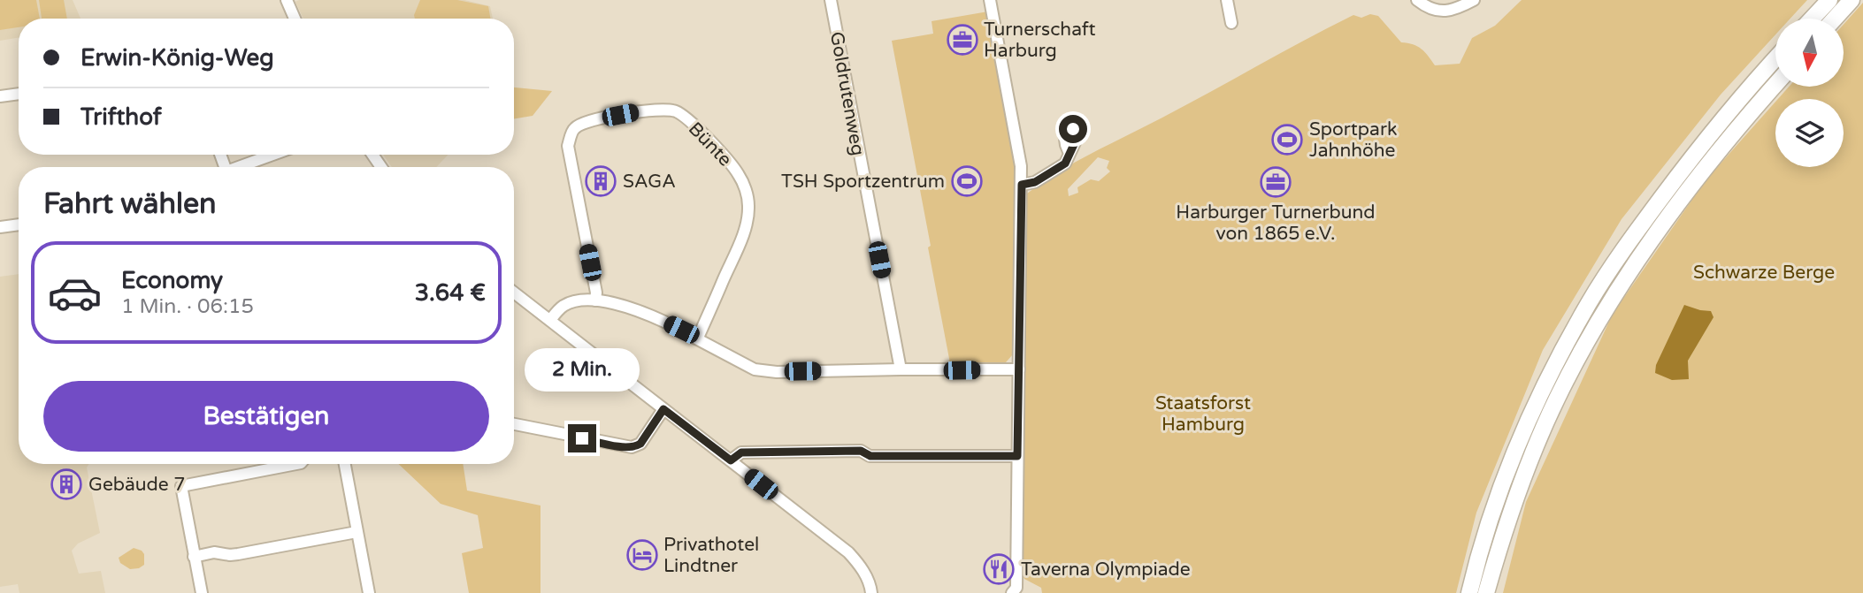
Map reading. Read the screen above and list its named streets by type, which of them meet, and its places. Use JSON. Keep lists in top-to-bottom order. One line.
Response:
{"streets":{"street":["Goldrutenweg","Bünte"]},"parks":["Schwarze Berge","Staatsforst Hamburg"],"places":{"office":["Turnerschaft Harburg","Harburger Turnerbund von 1865 e.V."],"sports":["Sportpark Jahnhöhe","TSH Sportzentrum"],"building":["SAGA","Gebäude 7"],"hotel":["Privathotel Lindtner"],"restaurant":["Taverna Olympiade"]},"north":"bottom","page":{"banner":["Erwin-König-Weg","Trifthof"],"heading":"Fahrt wählen","list":[{"name":"Economy","note":"1 Min. · 06:15","value":"3.64 €"}],"bubble":"2 Min.","buttons":"Bestätigen"}}
